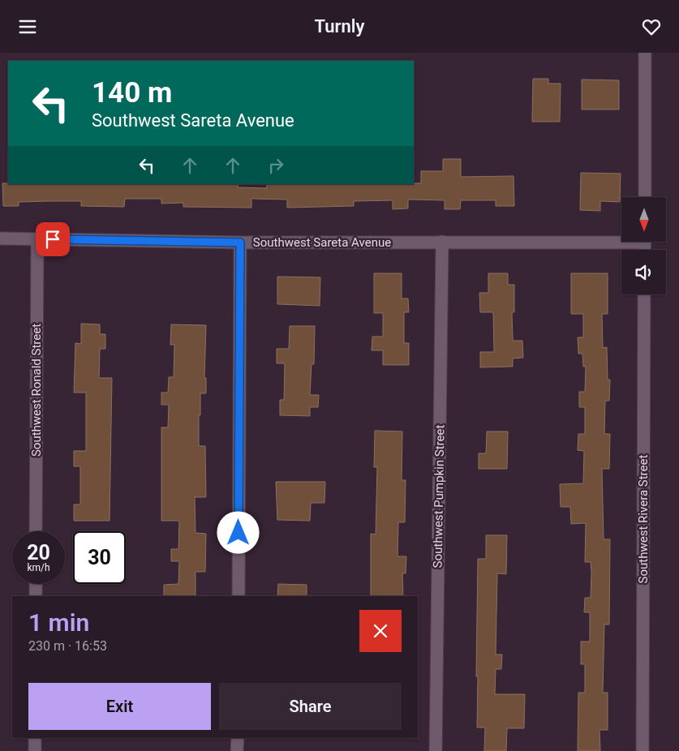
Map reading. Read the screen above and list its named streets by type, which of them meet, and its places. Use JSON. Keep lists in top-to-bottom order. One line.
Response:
{"streets":{"street":["Southwest Sareta Avenue","Southwest Ronald Street","Southwest Pumpkin Street","Southwest Rivera Street"]},"crossings":[["Southwest Sareta Avenue","Southwest Ronald Street"],["Southwest Sareta Avenue","Southwest Pumpkin Street"]],"north":"bottom","page":{"header":"Turnly","turn":["140 m","Southwest Sareta Avenue"],"speed":"20 km/h","limit":"30","heading":["1 min","230 m · 16:53"],"buttons":["Exit","Share"]}}
